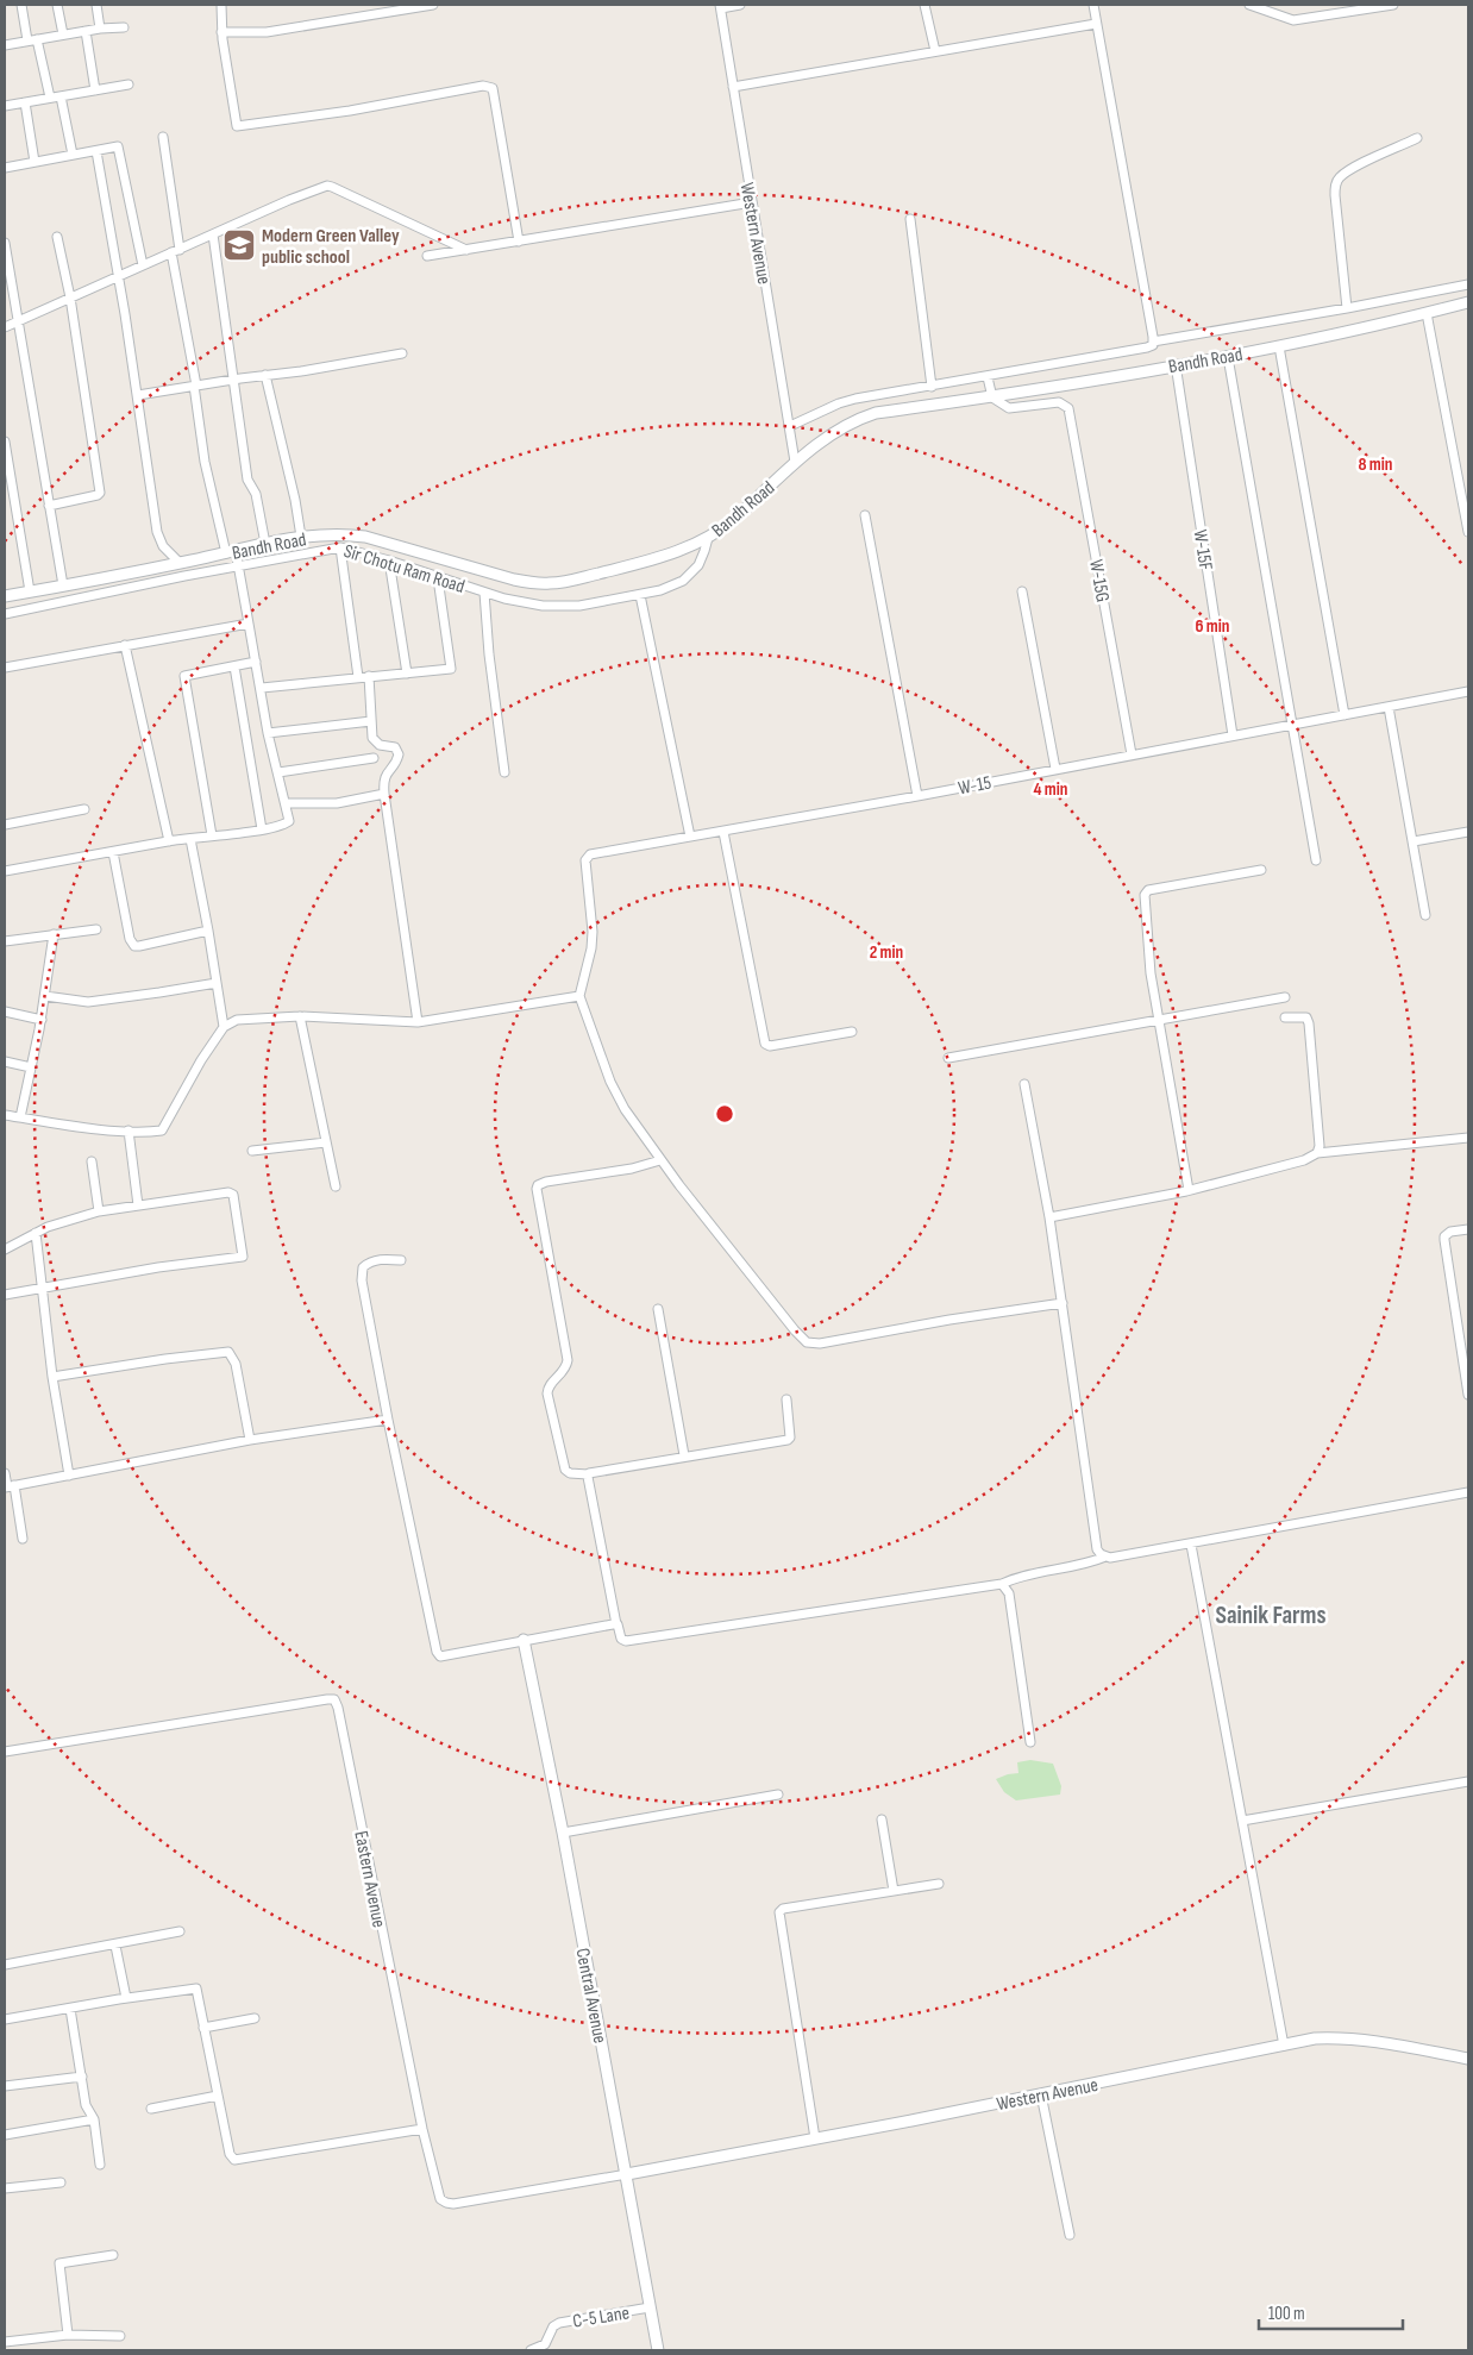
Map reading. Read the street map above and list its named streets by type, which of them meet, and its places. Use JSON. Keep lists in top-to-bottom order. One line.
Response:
{"streets":{"street":["Western Avenue","Bandh Road","W-15F","Sir Chotu Ram Road","W-15G","W-15","Eastern Avenue","Central Avenue","C-5 Lane"]},"crossings":[["Western Avenue","Bandh Road"],["Western Avenue","Eastern Avenue"],["Western Avenue","Central Avenue"],["Bandh Road","W-15F"],["Bandh Road","Sir Chotu Ram Road"],["Bandh Road","W-15G"],["W-15F","W-15"],["W-15G","W-15"],["Eastern Avenue","Central Avenue"],["Central Avenue","C-5 Lane"]],"districts":["Sainik Farms"],"places":{"school or university":["Modern Green Valley public school"]},"scale_bar":"100 m","rings":["8 min","6 min","4 min","2 min"]}
